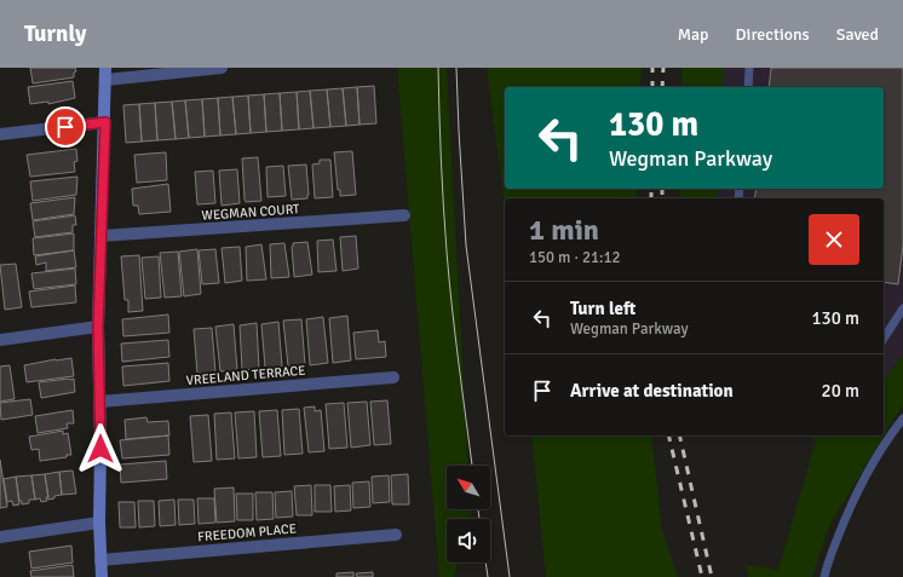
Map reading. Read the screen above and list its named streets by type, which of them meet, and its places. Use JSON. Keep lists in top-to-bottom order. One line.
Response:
{"streets":{"street":["WEGMAN COURT","VREELAND TERRACE","FREEDOM PLACE"]},"north":"top left","page":{"header":"Turnly","nav":["Map","Directions","Saved"],"turn":["130 m","Wegman Parkway"],"heading":["1 min","150 m · 21:12"],"list":[{"name":"Turn left","note":"Wegman Parkway","value":"130 m"},{"name":"Arrive at destination","value":"20 m"}]}}
